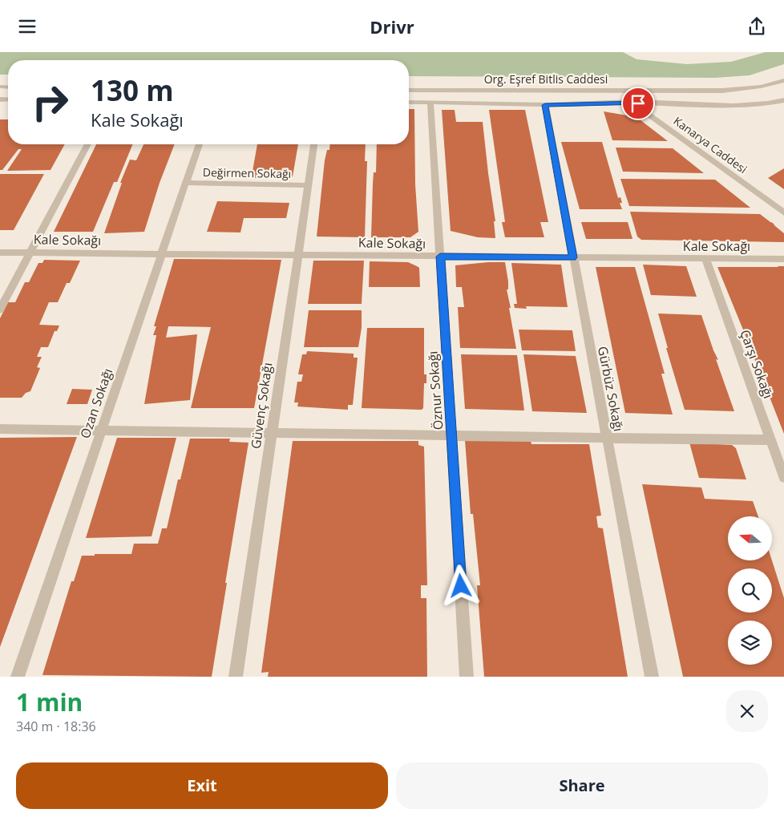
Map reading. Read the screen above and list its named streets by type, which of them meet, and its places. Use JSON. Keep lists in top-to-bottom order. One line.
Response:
{"streets":{"street":["Org. Eşref Bitlis Caddesi","Kanarya Caddesi","Değirmen Sokağı","Kale Sokağı","Çarşı Sokağı","Gürbüz Sokağı","Öznur Sokağı","Ozan Sokağı","Güvenç Sokağı"]},"crossings":[["Org. Eşref Bitlis Caddesi","Kanarya Caddesi"],["Org. Eşref Bitlis Caddesi","Gürbüz Sokağı"],["Org. Eşref Bitlis Caddesi","Öznur Sokağı"],["Değirmen Sokağı","Ozan Sokağı"],["Değirmen Sokağı","Güvenç Sokağı"],["Kale Sokağı","Çarşı Sokağı"],["Kale Sokağı","Gürbüz Sokağı"],["Kale Sokağı","Öznur Sokağı"],["Kale Sokağı","Ozan Sokağı"],["Kale Sokağı","Güvenç Sokağı"]],"north":"left","page":{"header":"Drivr","turn":["130 m","Kale Sokağı"],"heading":["1 min","340 m · 18:36"],"buttons":["Exit","Share"]}}
